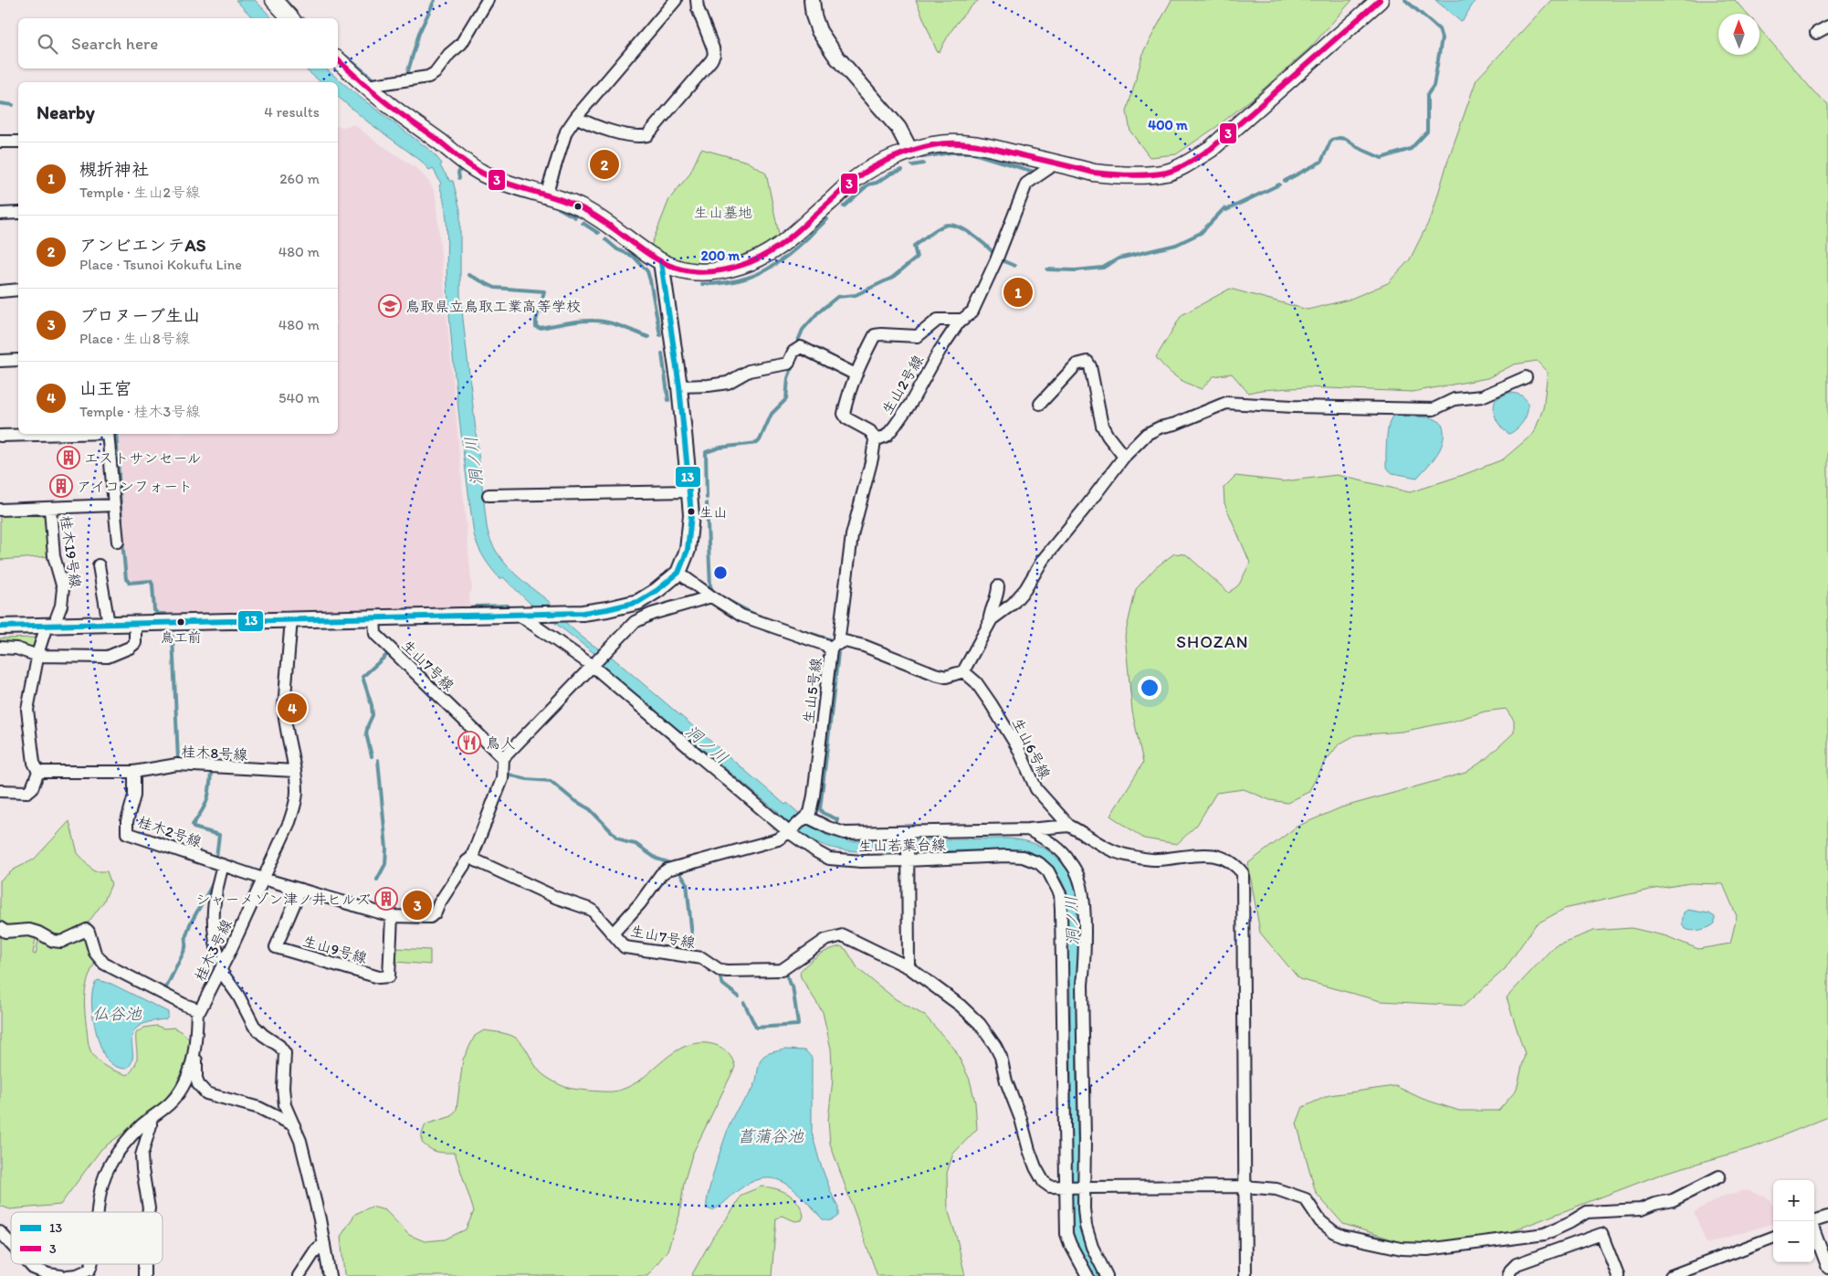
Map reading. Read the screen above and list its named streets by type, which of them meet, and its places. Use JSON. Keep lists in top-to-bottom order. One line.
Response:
{"streets":{"street":["生山2号線","桂木19号線","生山7号線","生山5号線","生山6号線","桂木8号線","桂木2号線","生山若葉台線","生山9号線","桂木3号線"]},"crossings":[["生山7号線","生山5号線"],["生山7号線","生山6号線"],["生山7号線","桂木2号線"],["生山7号線","生山若葉台線"],["生山5号線","生山若葉台線"],["桂木8号線","桂木2号線"],["桂木8号線","桂木3号線"],["桂木2号線","生山9号線"],["桂木2号線","桂木3号線"]],"districts":["SHOZAN"],"water":["洞ノ川","仏谷池","菖蒲谷池"],"parks":["生山墓地"],"places":{"school or university":["鳥取県立鳥取工業高等学校"],"building":["エストサンセール","アイコンフォート","シャーメゾン津ノ井ヒルズ"],"other":["生山","鳥工前"],"restaurant":["鳥人"]},"lines":["transit line 3","transit line 13"],"legend":["13","3"],"north":"top","page":{"search":"Search here","heading":["Nearby","4 results"],"list":[{"mark":"1","name":"槻折神社","note":"Temple · 生山2号線","value":"260 m"},{"mark":"2","name":"アンビエンテAS","note":"Place · Tsunoi Kokufu Line","value":"480 m"},{"mark":"3","name":"プロヌーブ生山","note":"Place · 生山8号線","value":"480 m"},{"mark":"4","name":"山王宮","note":"Temple · 桂木3号線","value":"540 m"}],"pins":["2","1","4","3"],"map_buttons":["+","−"]},"rings":["400 m","200 m"]}
